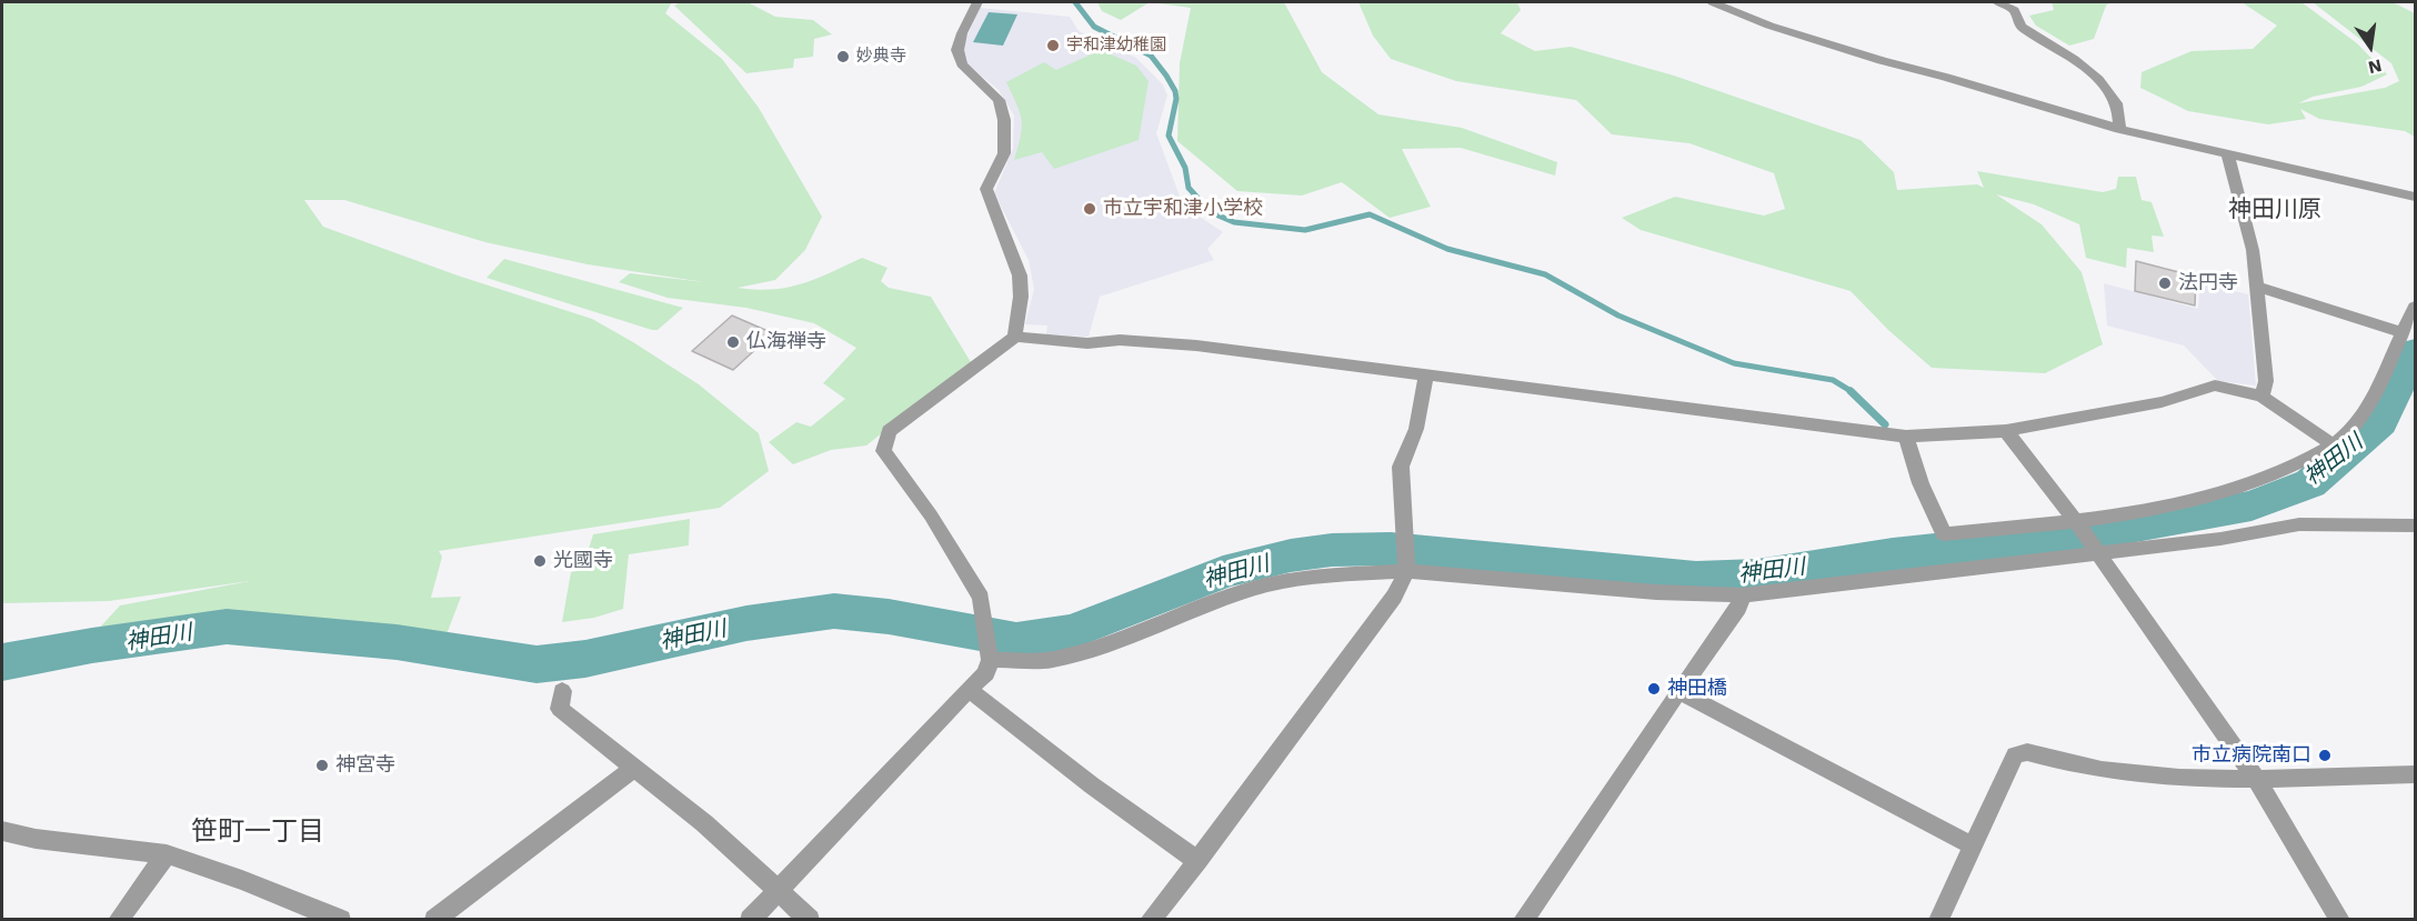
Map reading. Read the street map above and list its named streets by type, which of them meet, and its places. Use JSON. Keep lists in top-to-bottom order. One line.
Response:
{"districts":["神田川原","笹町一丁目"],"water":["神田川"],"places":["宇和津幼稚園","妙典寺","市立宇和津小学校","法円寺","仏海禅寺","光國寺","神田橋","市立病院南口","神宮寺"],"north":"bottom"}
